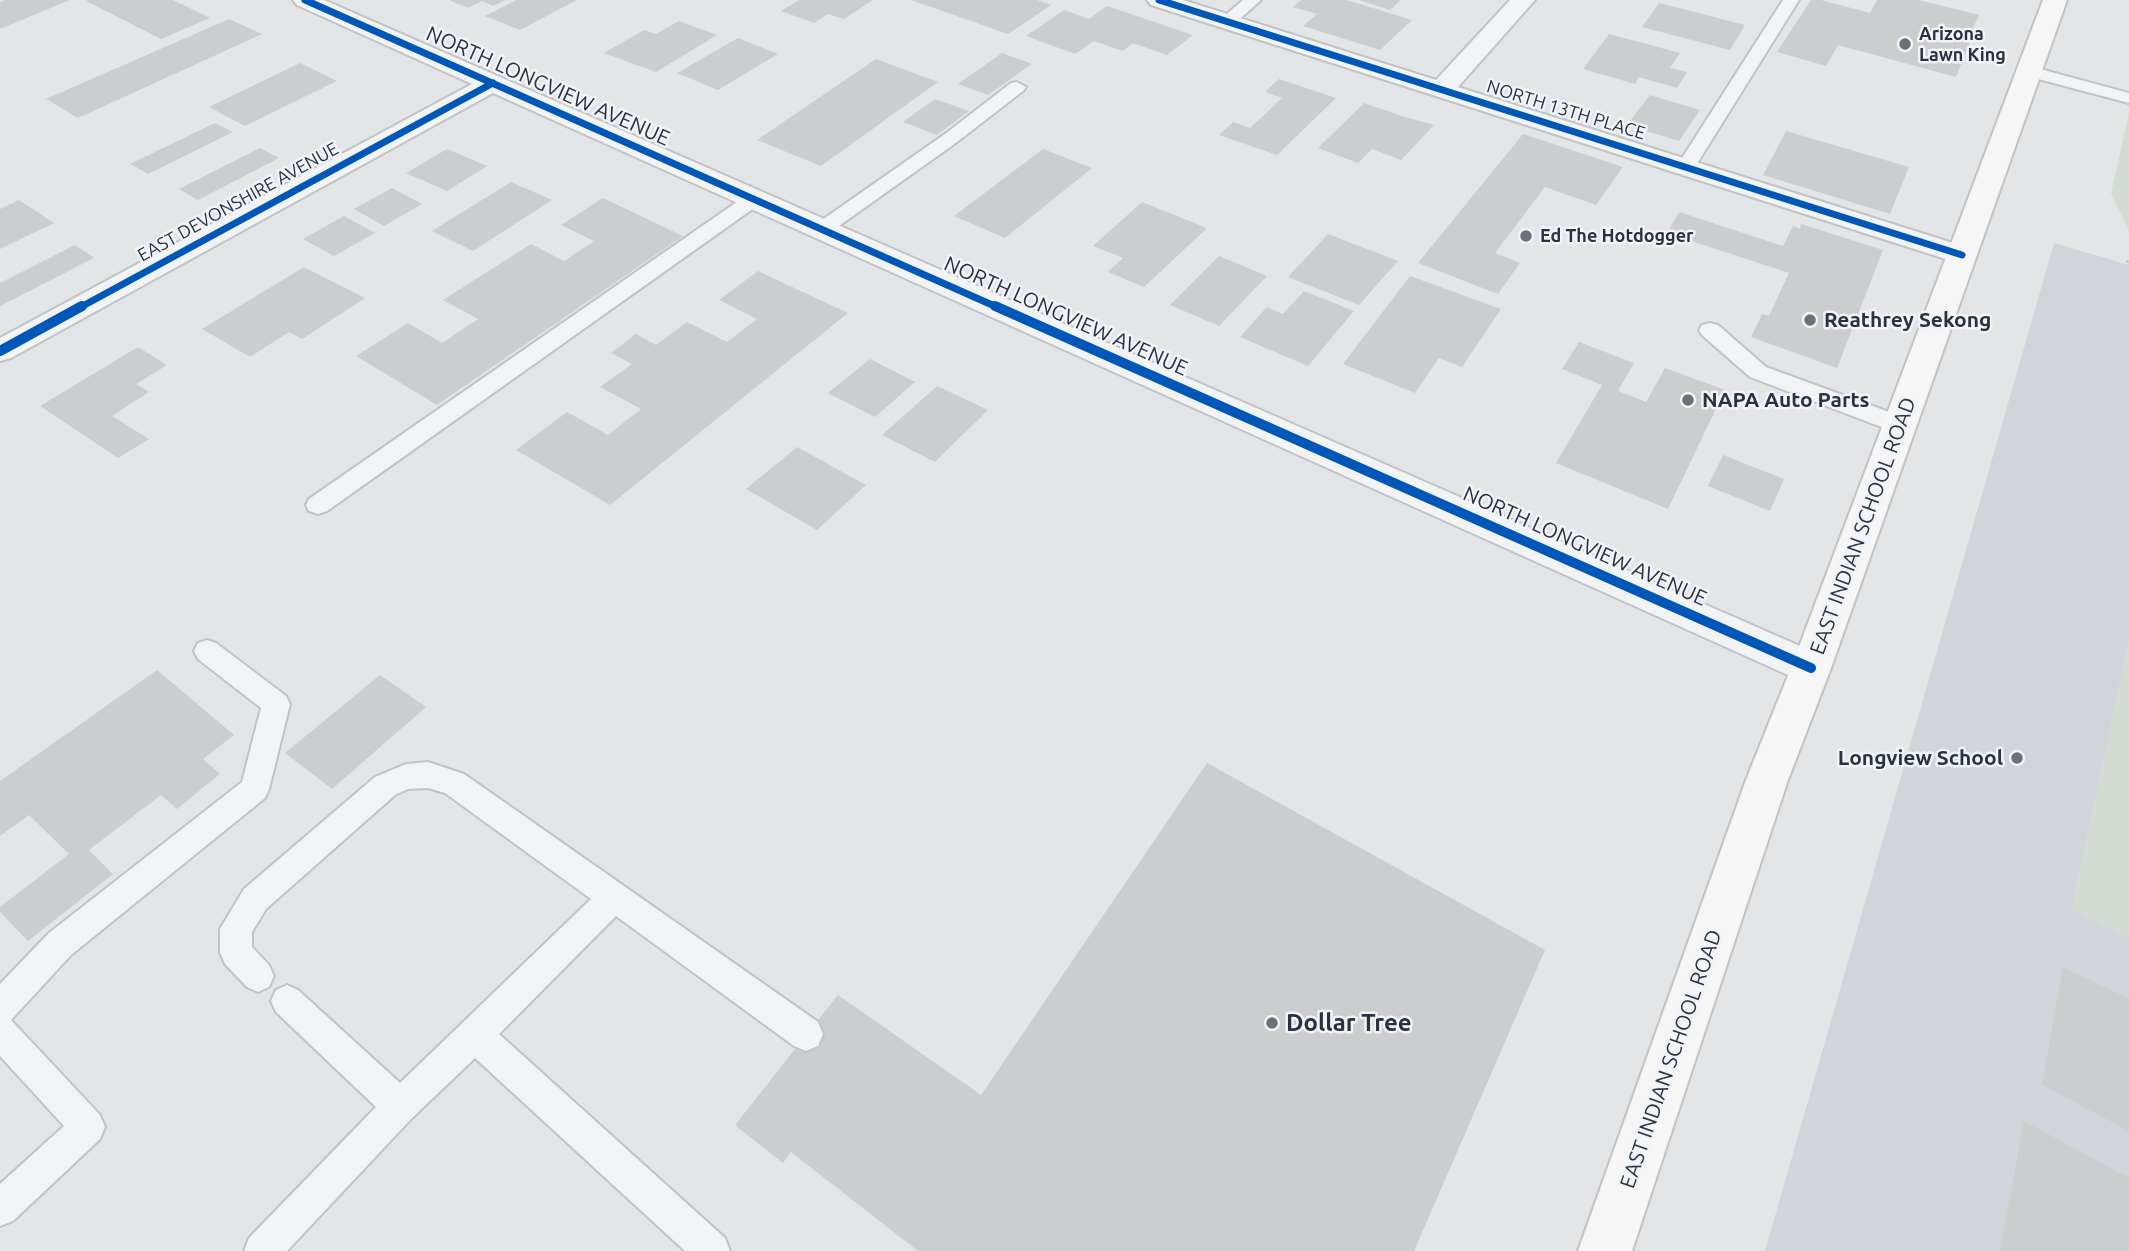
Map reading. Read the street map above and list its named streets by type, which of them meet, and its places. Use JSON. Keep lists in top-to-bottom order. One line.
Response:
{"streets":{"main road":["EAST INDIAN SCHOOL ROAD"],"street":["NORTH LONGVIEW AVENUE","NORTH 13TH PLACE","EAST DEVONSHIRE AVENUE"]},"crossings":[["NORTH LONGVIEW AVENUE","EAST DEVONSHIRE AVENUE"],["NORTH LONGVIEW AVENUE","EAST INDIAN SCHOOL ROAD"],["NORTH 13TH PLACE","EAST INDIAN SCHOOL ROAD"]],"places":["Arizona Lawn King","Ed The Hotdogger","Reathrey Sekong","NAPA Auto Parts","Longview School","Dollar Tree"]}
